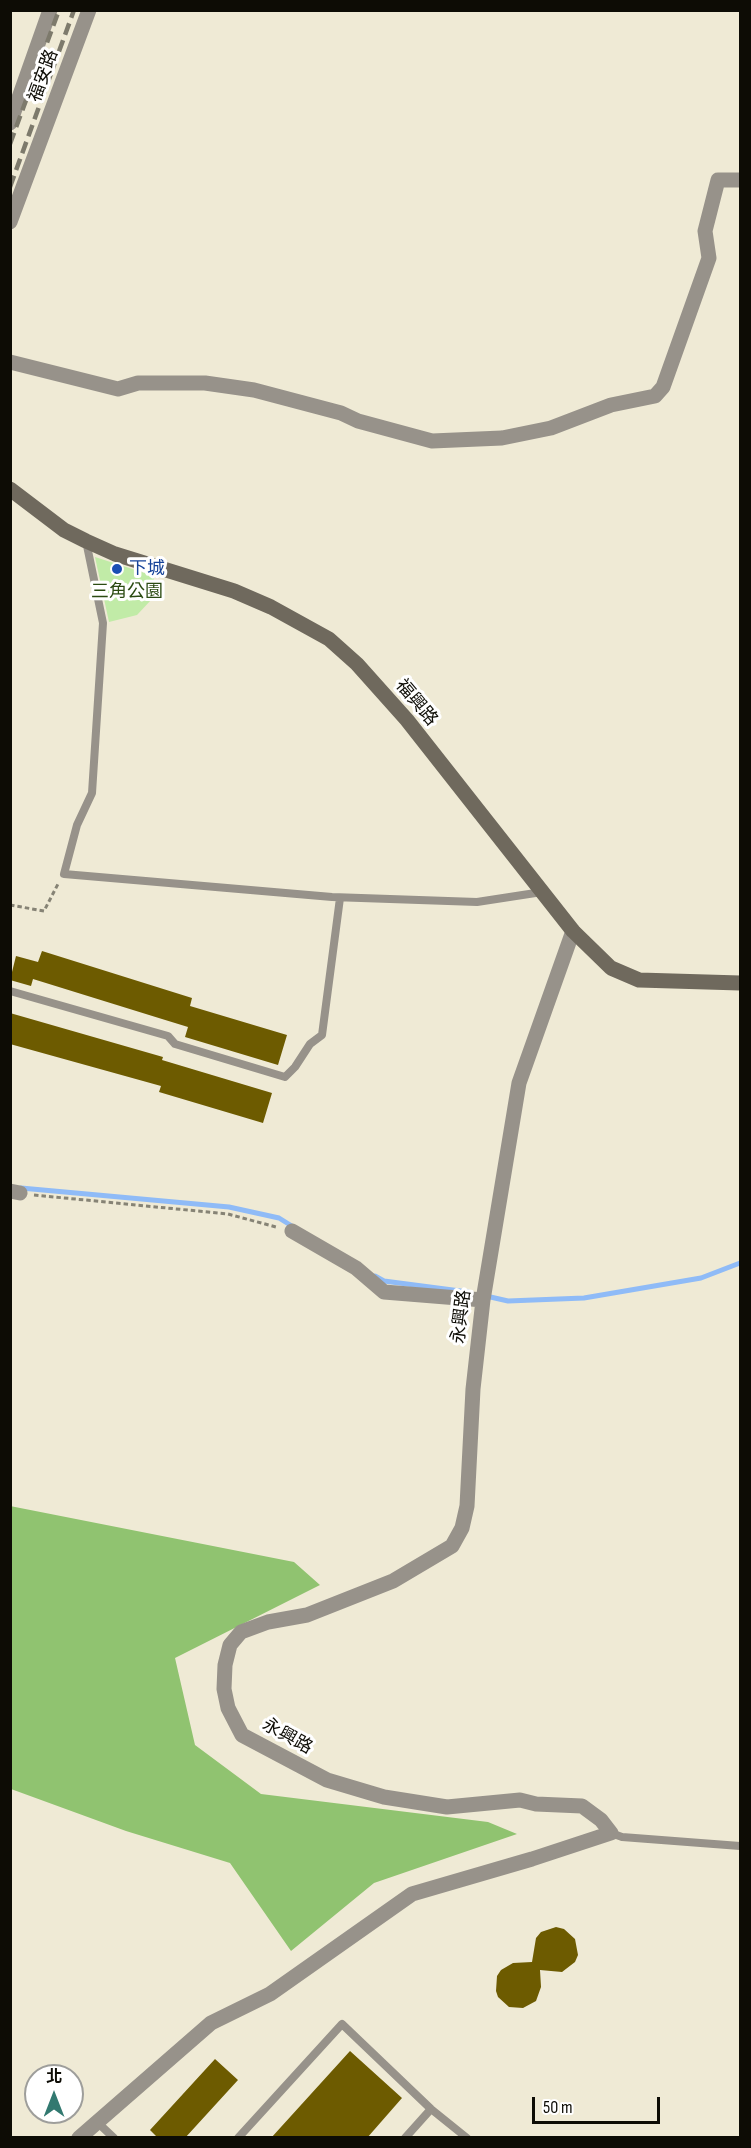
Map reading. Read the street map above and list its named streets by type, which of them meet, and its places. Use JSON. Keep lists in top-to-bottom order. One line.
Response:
{"streets":{"street":["福安路","福興路","永興路"]},"crossings":[["福興路","永興路"]],"parks":["三角公園"],"places":["下城"],"scale_bar":"50 m","north":"top"}
